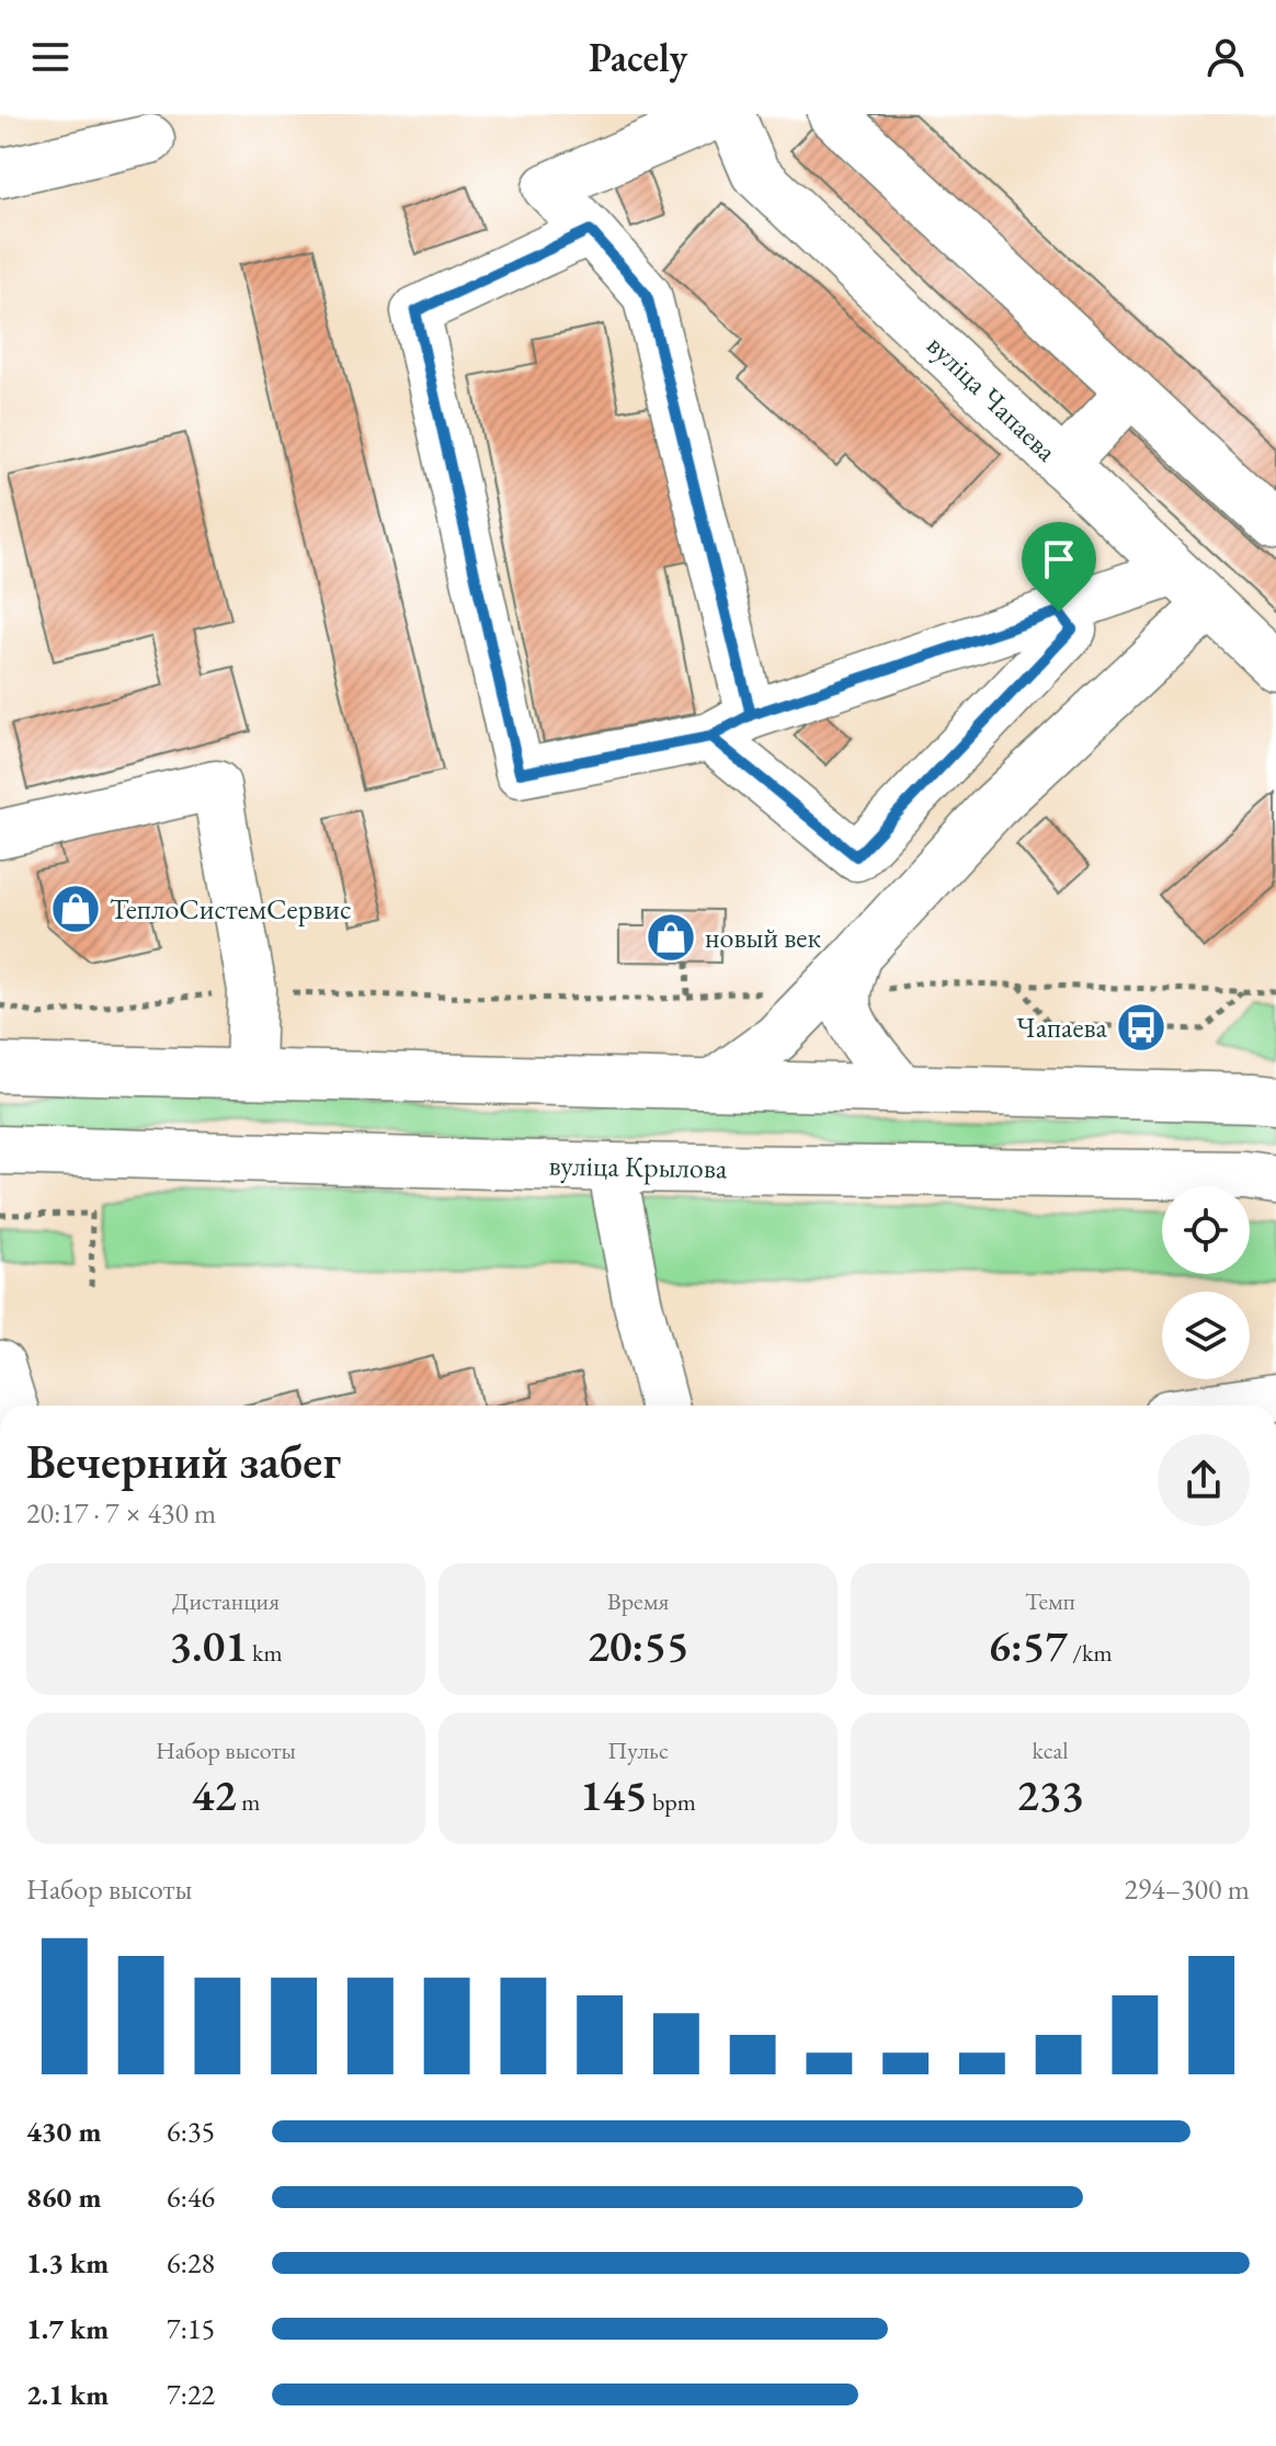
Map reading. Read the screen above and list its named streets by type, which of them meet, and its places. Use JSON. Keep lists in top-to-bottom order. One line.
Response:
{"streets":{"main road":["вуліца Чапаева","вуліца Крылова"]},"places":{"shop":["ТеплоСистемСервис","новый век"],"bus stop":["Чапаева"]},"page":{"header":"Pacely","heading":["Вечерний забег","20:17 · 7 × 430 m"],"stats":[["Дистанция","3.01 km"],["Время","20:55"],["Темп","6:57 /km"],["Набор высоты","42 m"],["Пульс","145 bpm"],["kcal","233"]],"chart":["Набор высоты","294–300 m"],"list":[{"name":"430 m","note":"6:35"},{"name":"860 m","note":"6:46"},{"name":"1.3 km","note":"6:28"},{"name":"1.7 km","note":"7:15"},{"name":"2.1 km","note":"7:22"}]}}
